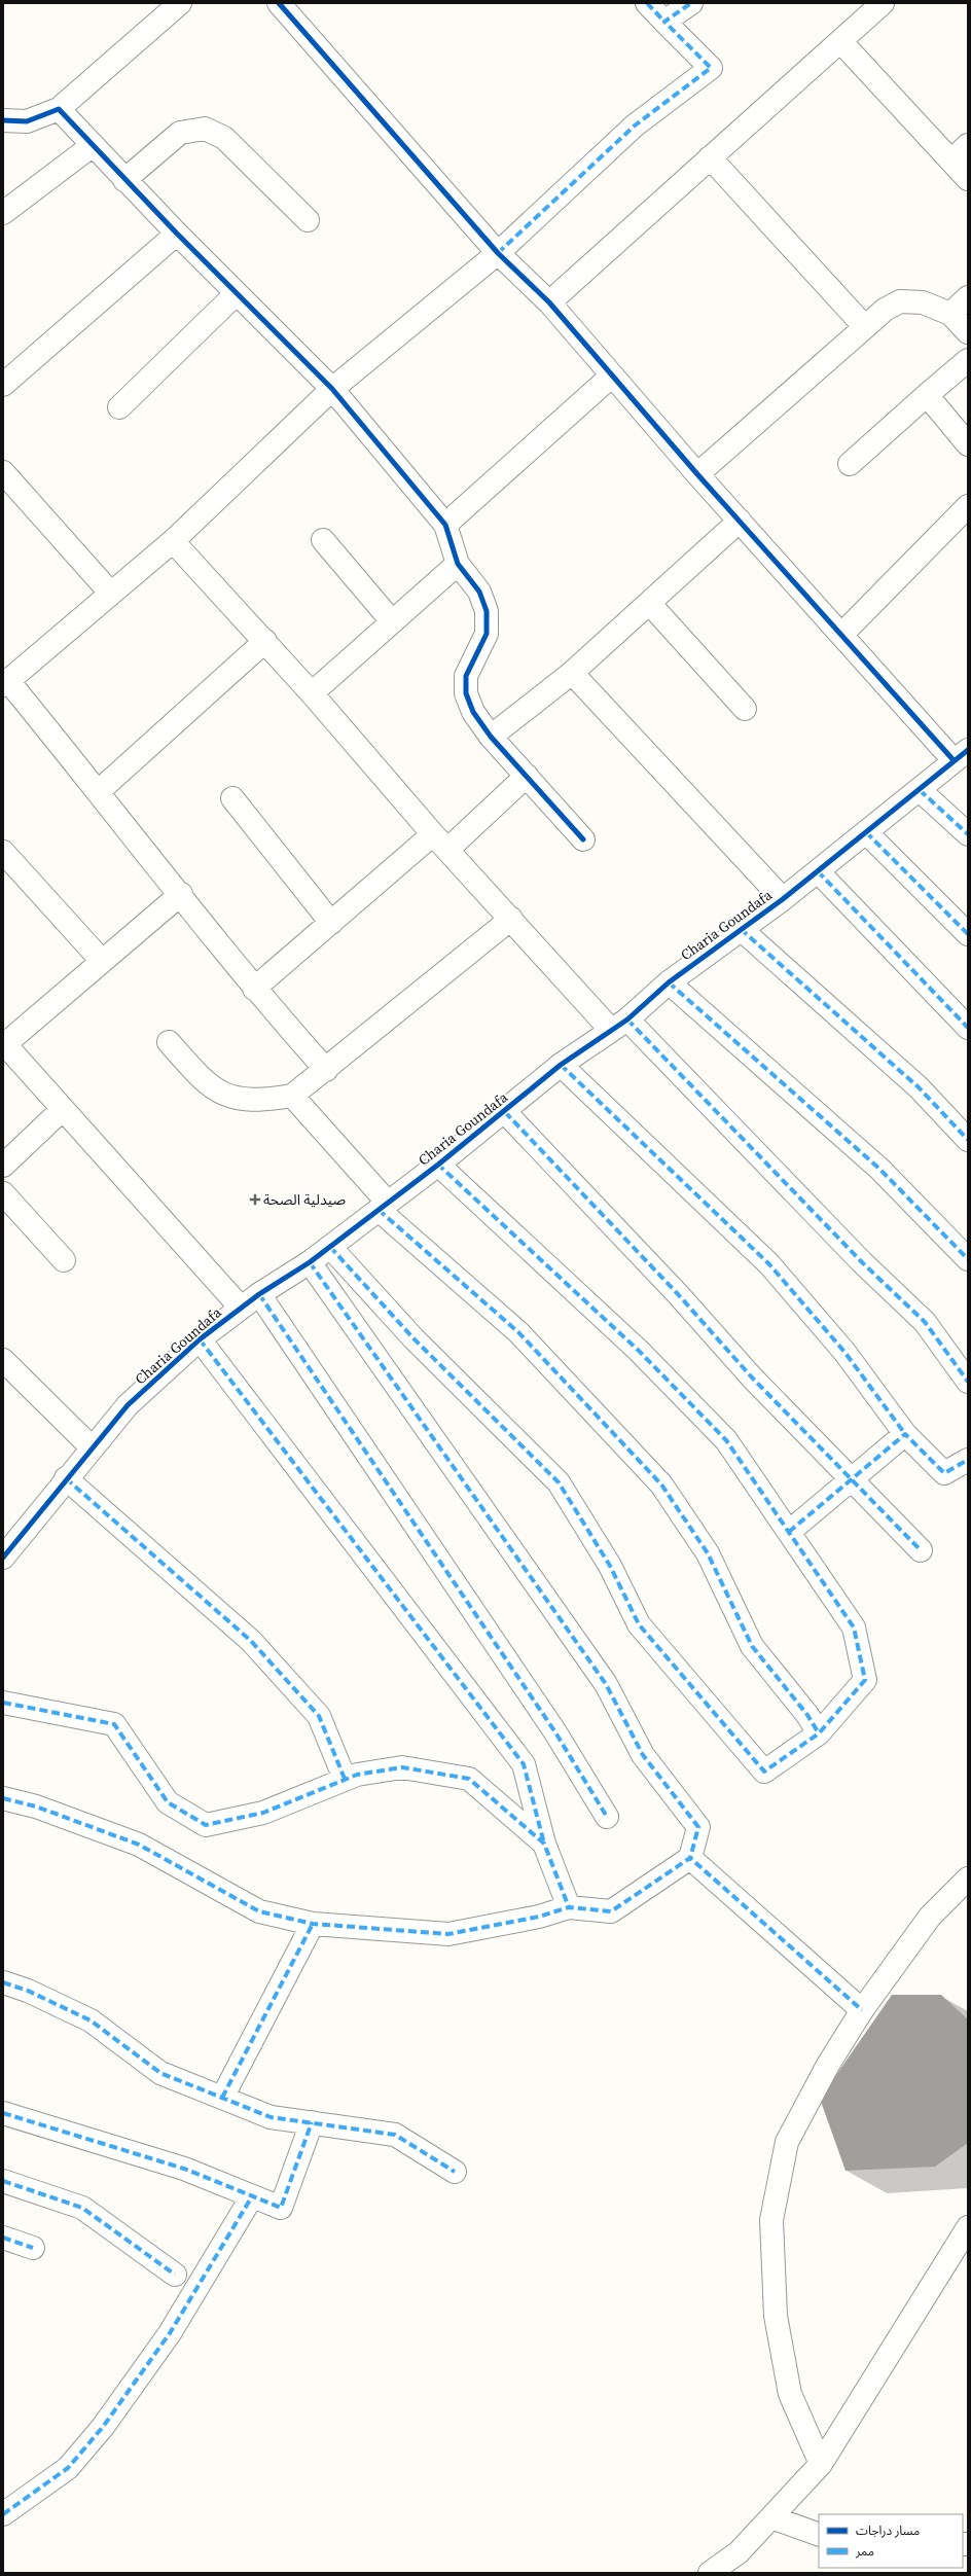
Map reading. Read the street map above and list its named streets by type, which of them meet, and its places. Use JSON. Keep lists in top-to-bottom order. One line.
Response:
{"streets":{"street":["Charia Goundafa"]},"places":{"health":["صيدلية الصحة"]},"legend":["مسار دراجات","ممر"]}
